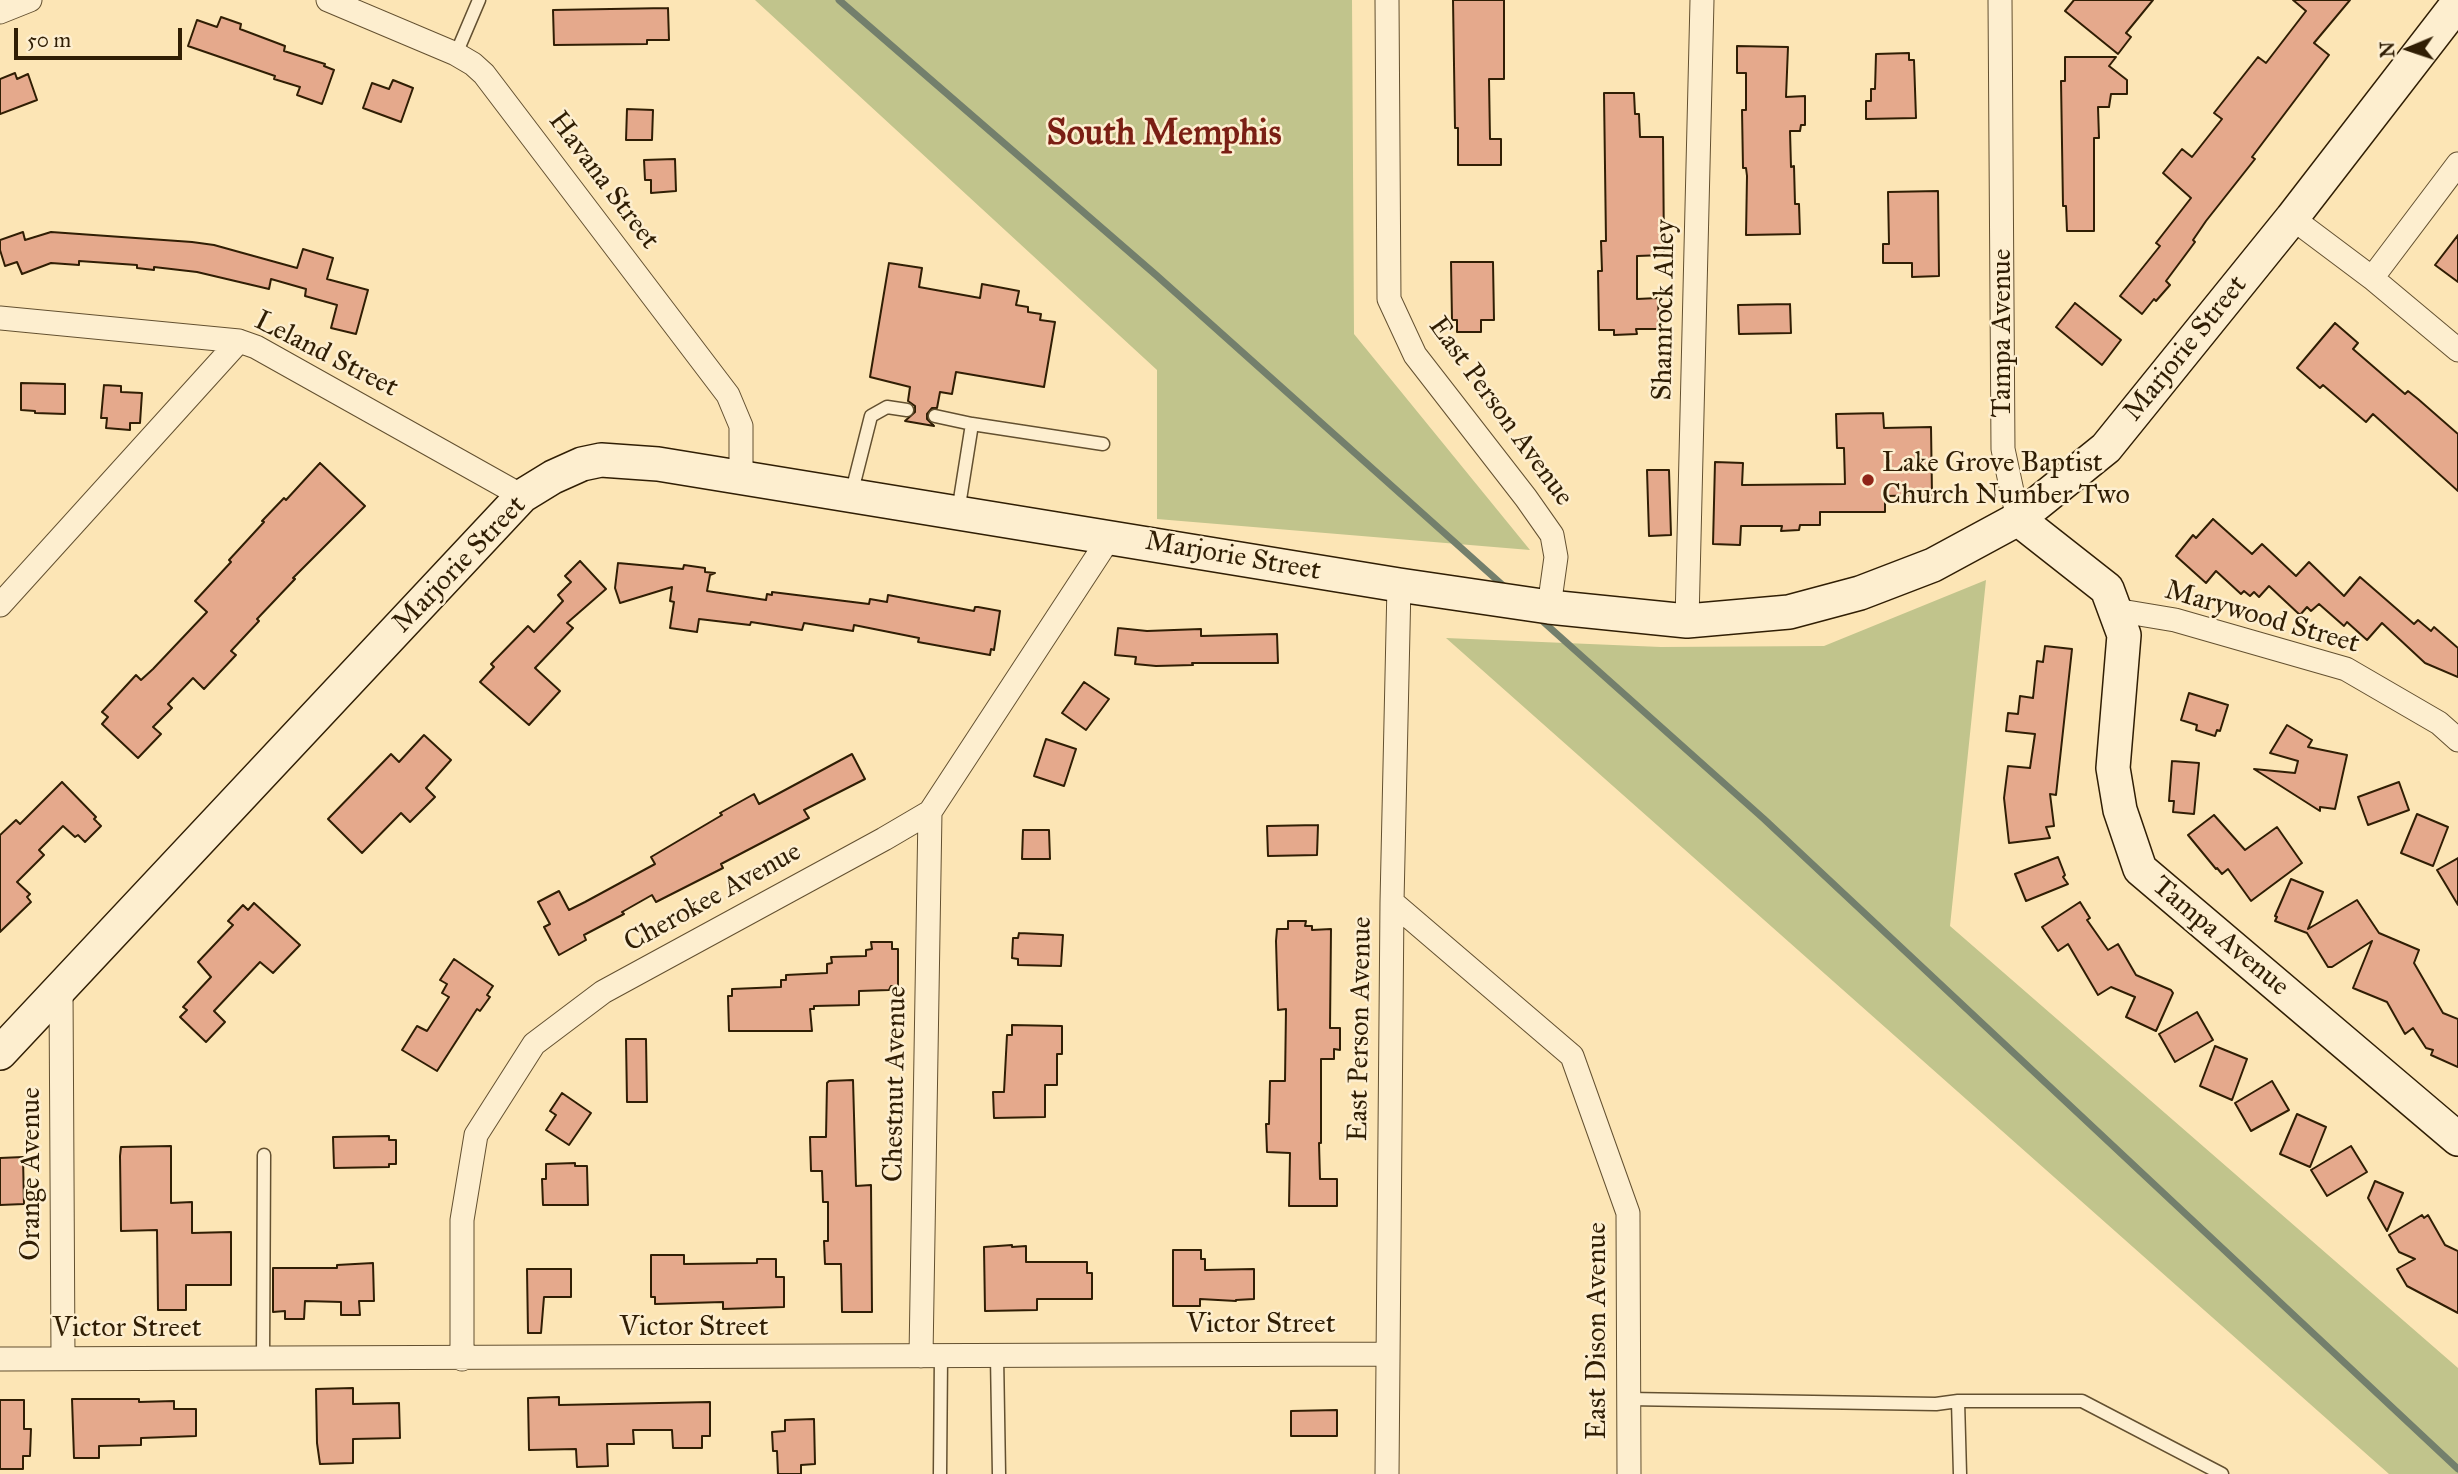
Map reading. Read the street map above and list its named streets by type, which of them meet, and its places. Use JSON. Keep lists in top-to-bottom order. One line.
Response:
{"streets":{"street":["Havana Street","Shamrock Alley","Tampa Avenue","Marjorie Street","Leland Street","East Person Avenue","Marywood Street","Cherokee Avenue","Chestnut Avenue","Orange Avenue","Victor Street","East Dison Avenue"]},"crossings":[["Havana Street","Marjorie Street"],["Shamrock Alley","Marjorie Street"],["Tampa Avenue","Marjorie Street"],["Tampa Avenue","Marywood Street"],["Marjorie Street","Leland Street"],["Marjorie Street","East Person Avenue"],["Marjorie Street","Cherokee Avenue"],["Marjorie Street","Orange Avenue"],["East Person Avenue","Victor Street"],["East Person Avenue","East Dison Avenue"],["Cherokee Avenue","Chestnut Avenue"],["Cherokee Avenue","Victor Street"],["Chestnut Avenue","Victor Street"],["Orange Avenue","Victor Street"]],"districts":["South Memphis"],"places":["Lake Grove Baptist Church Number Two"],"scale_bar":"50 m","north":"left"}
